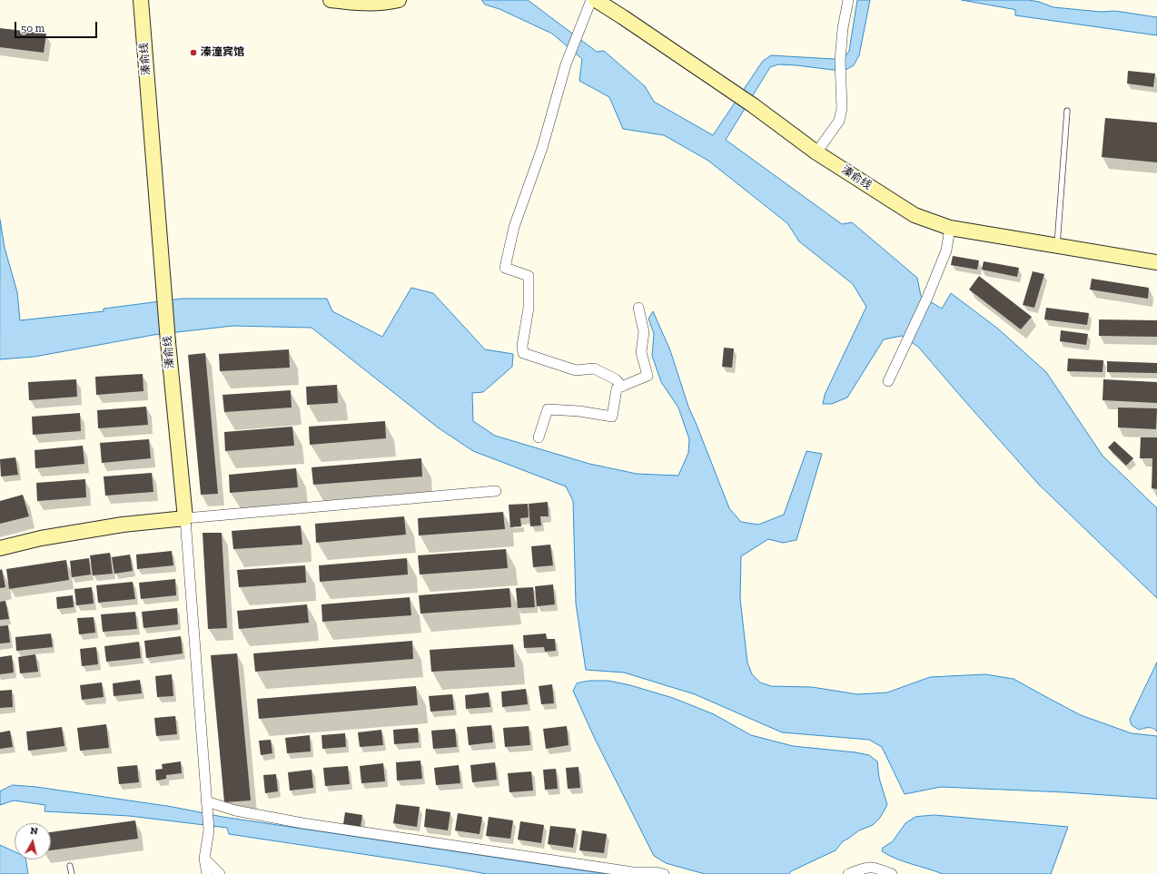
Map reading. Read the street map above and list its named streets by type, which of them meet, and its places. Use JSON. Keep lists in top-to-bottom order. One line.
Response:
{"streets":{"main road":["溱俞线"]},"places":["溱潼宾馆"],"scale_bar":"50 m","north":"top"}
